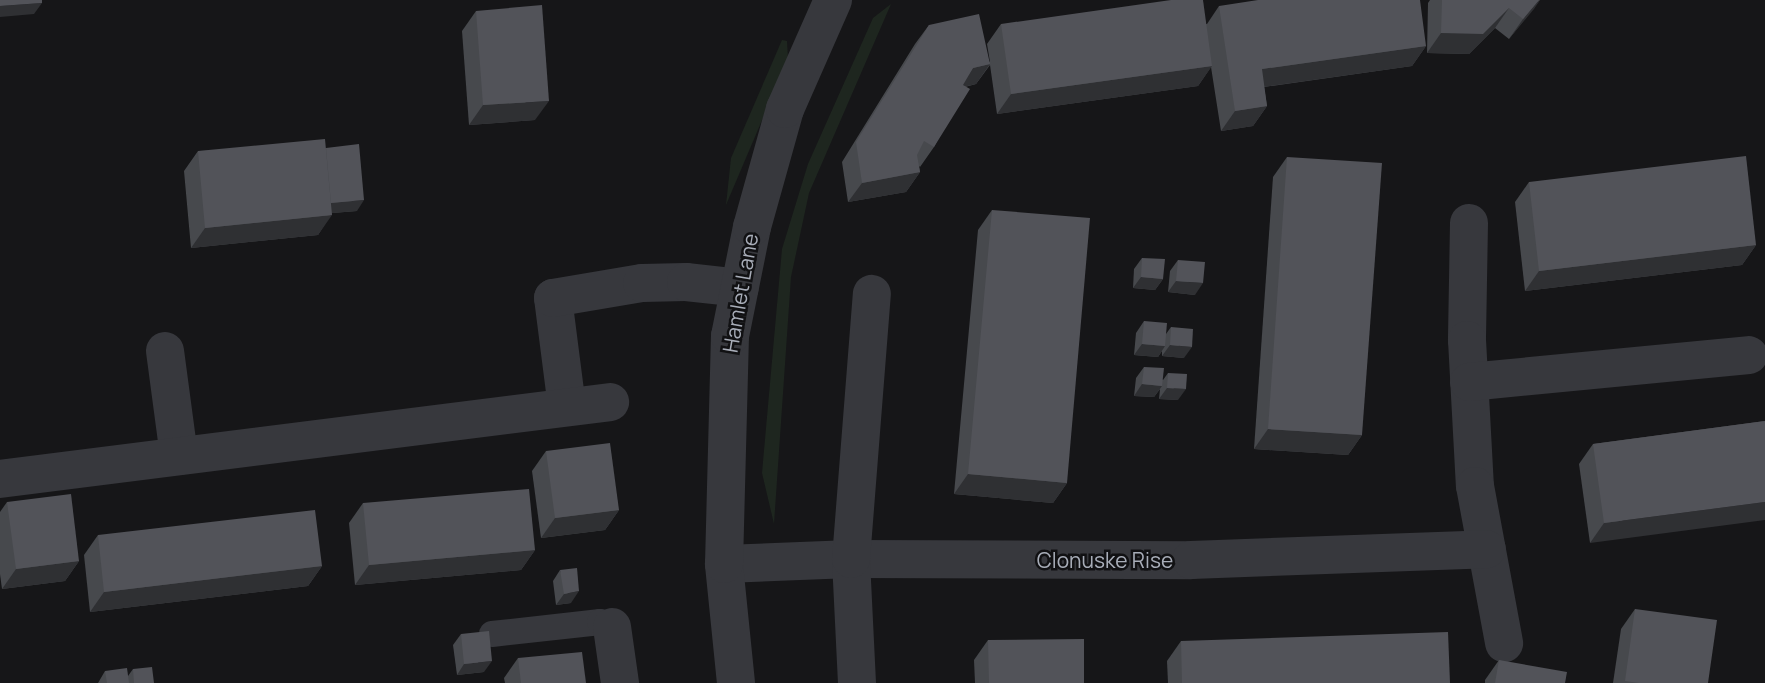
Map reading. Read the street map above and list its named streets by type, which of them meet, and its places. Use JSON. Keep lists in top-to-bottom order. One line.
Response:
{"streets":{"street":["Hamlet Lane","Clonuske Rise"]},"crossings":[["Hamlet Lane","Clonuske Rise"]]}
